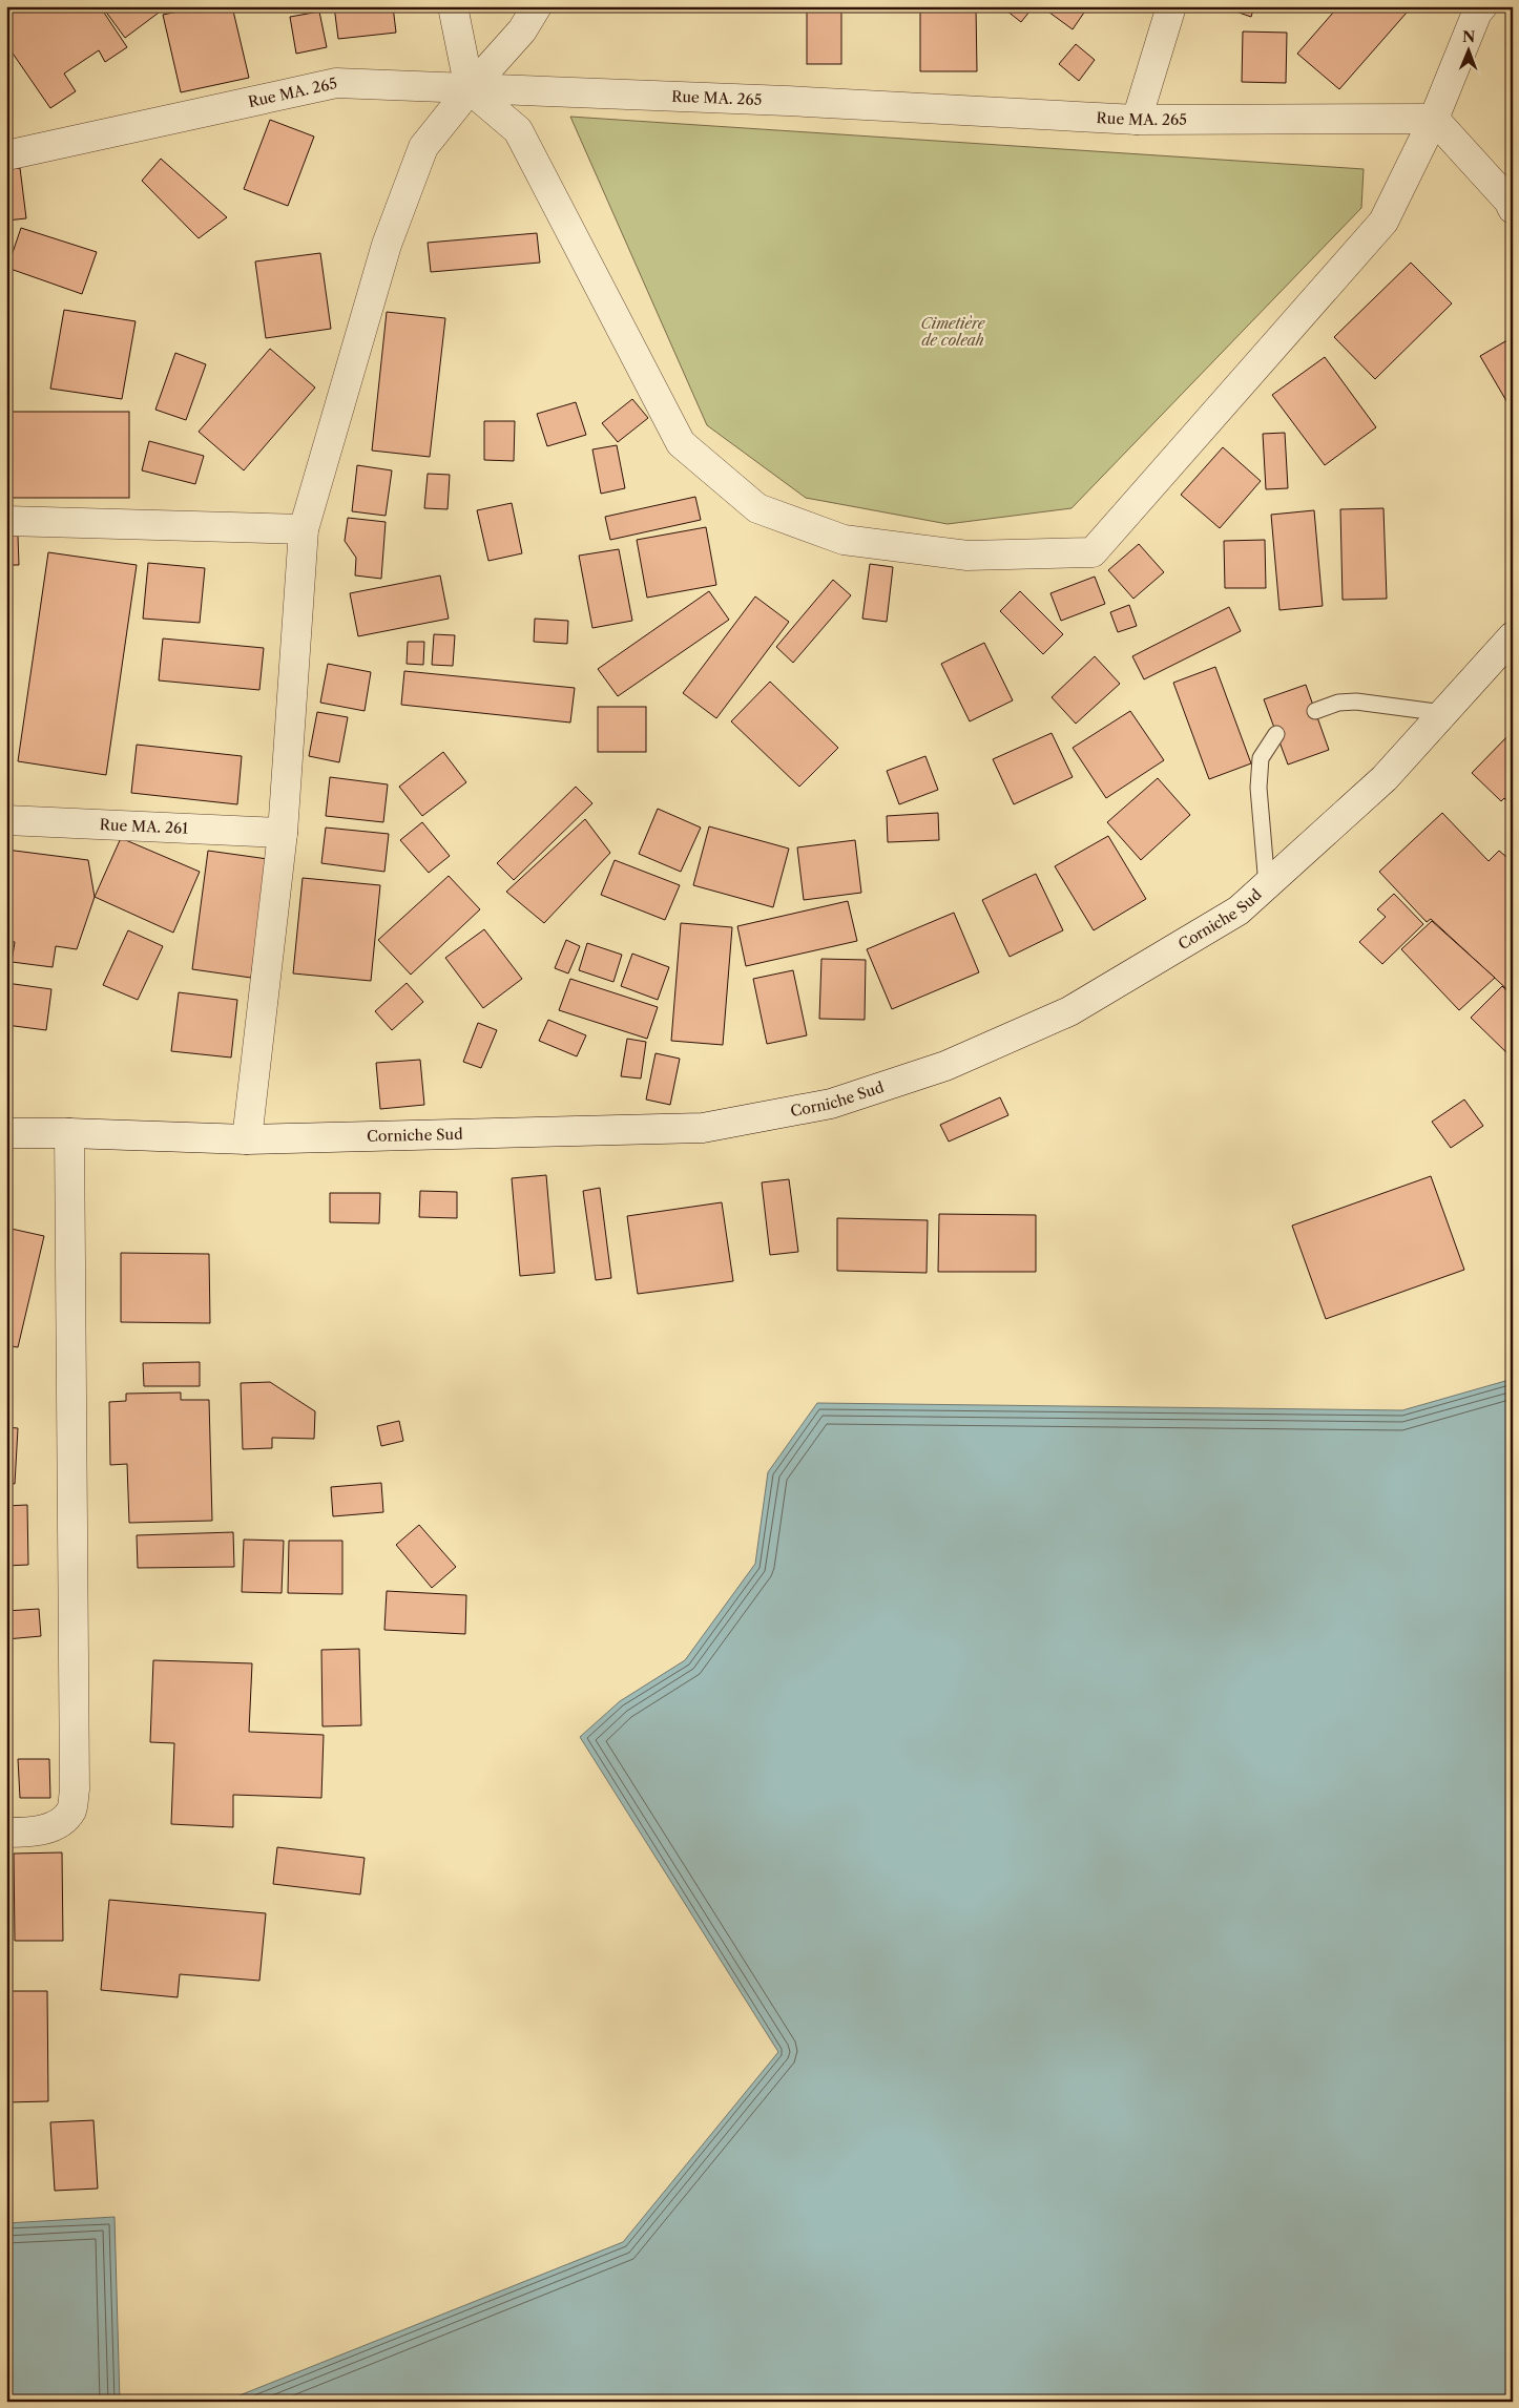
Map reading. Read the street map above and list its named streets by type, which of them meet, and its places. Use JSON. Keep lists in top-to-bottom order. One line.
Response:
{"streets":{"street":["Rue MA. 265","Rue MA. 261","Corniche Sud"]},"parks":["Cimetière de coleah"],"north":"top"}
